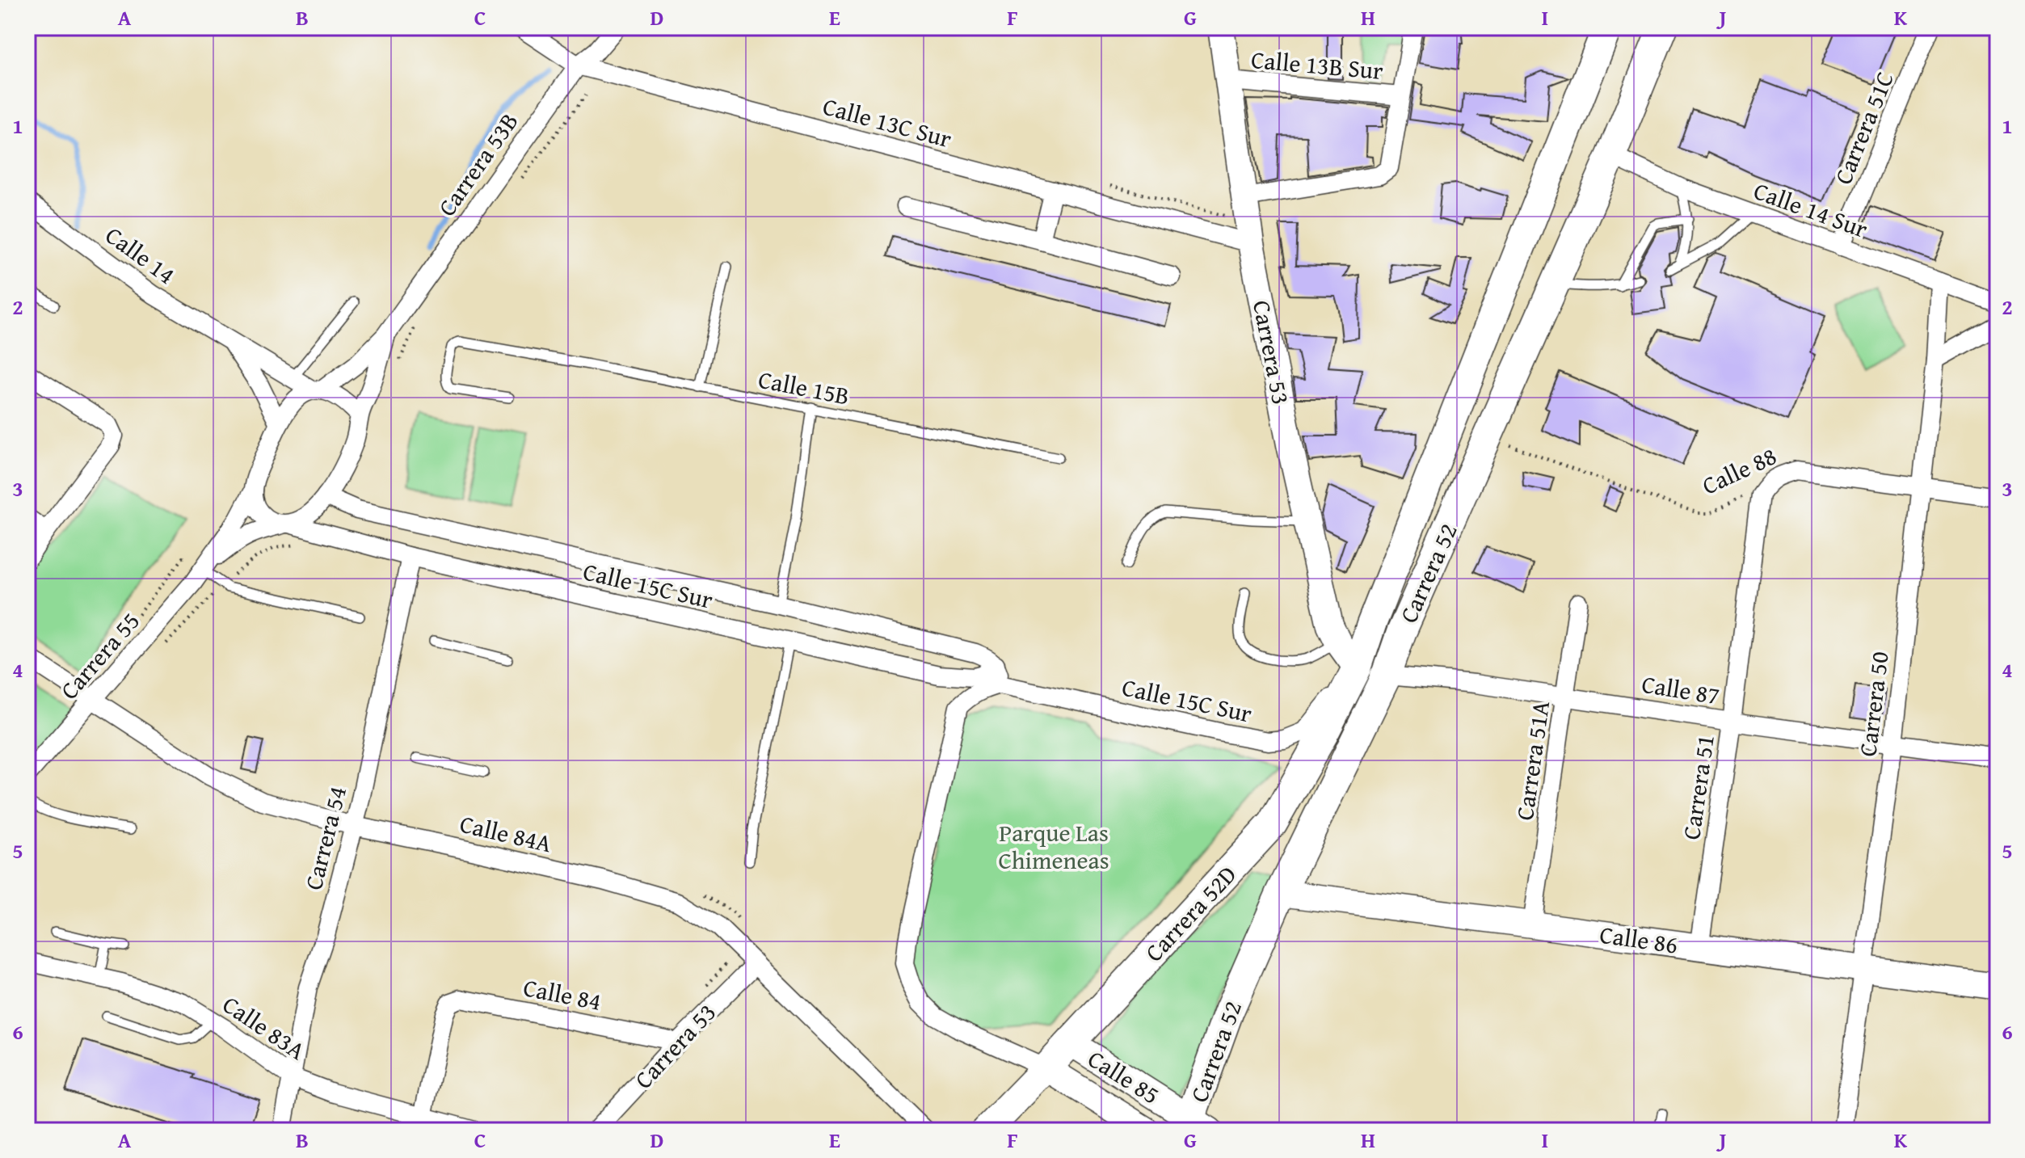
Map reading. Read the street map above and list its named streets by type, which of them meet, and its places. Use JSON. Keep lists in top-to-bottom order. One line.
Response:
{"streets":{"main road":["Carrera 52","Carrera 52D"],"street":["Calle 13B Sur","Calle 13C Sur","Carrera 51C","Carrera 53B","Calle 14 Sur","Calle 14","Carrera 53","Calle 88","Calle 15C Sur","Carrera 55","Calle 87","Carrera 50","Carrera 51A","Carrera 51","Calle 84A","Carrera 54","Calle 86","Calle 84","Calle 83A","Calle 85"],"lane":["Calle 15B"]},"crossings":[["Calle 13B Sur","Carrera 53"],["Calle 13C Sur","Carrera 53B"],["Calle 13C Sur","Carrera 53"],["Carrera 51C","Calle 14 Sur"],["Carrera 53B","Calle 15C Sur"],["Carrera 53B","Carrera 55"],["Calle 14 Sur","Carrera 52"],["Calle 14 Sur","Carrera 50"],["Carrera 53","Carrera 52"],["Carrera 53","Calle 15C Sur"],["Carrera 53","Calle 87"],["Carrera 53","Calle 84A"],["Carrera 53","Carrera 52D"],["Carrera 53","Calle 84"],["Calle 88","Carrera 50"],["Calle 88","Carrera 51"],["Carrera 52","Calle 15C Sur"],["Carrera 52","Calle 87"],["Carrera 52","Carrera 52D"],["Carrera 52","Calle 86"],["Carrera 52","Calle 85"],["Calle 15C Sur","Carrera 55"],["Calle 15C Sur","Calle 87"],["Calle 15C Sur","Carrera 54"],["Calle 15C Sur","Carrera 52D"],["Carrera 55","Calle 84A"],["Calle 87","Carrera 50"],["Calle 87","Carrera 51A"],["Calle 87","Carrera 51"],["Calle 87","Carrera 52D"],["Carrera 50","Calle 86"],["Carrera 51A","Calle 86"],["Carrera 51","Calle 86"],["Calle 84A","Carrera 54"],["Carrera 54","Calle 83A"],["Carrera 52D","Calle 85"],["Calle 84","Calle 83A"]],"parks":["Parque Las Chimeneas"],"grid":{"columns":["A","B","C","D","E","F","G","H","I","J","K"],"rows":["1","2","3","4","5","6"]}}
